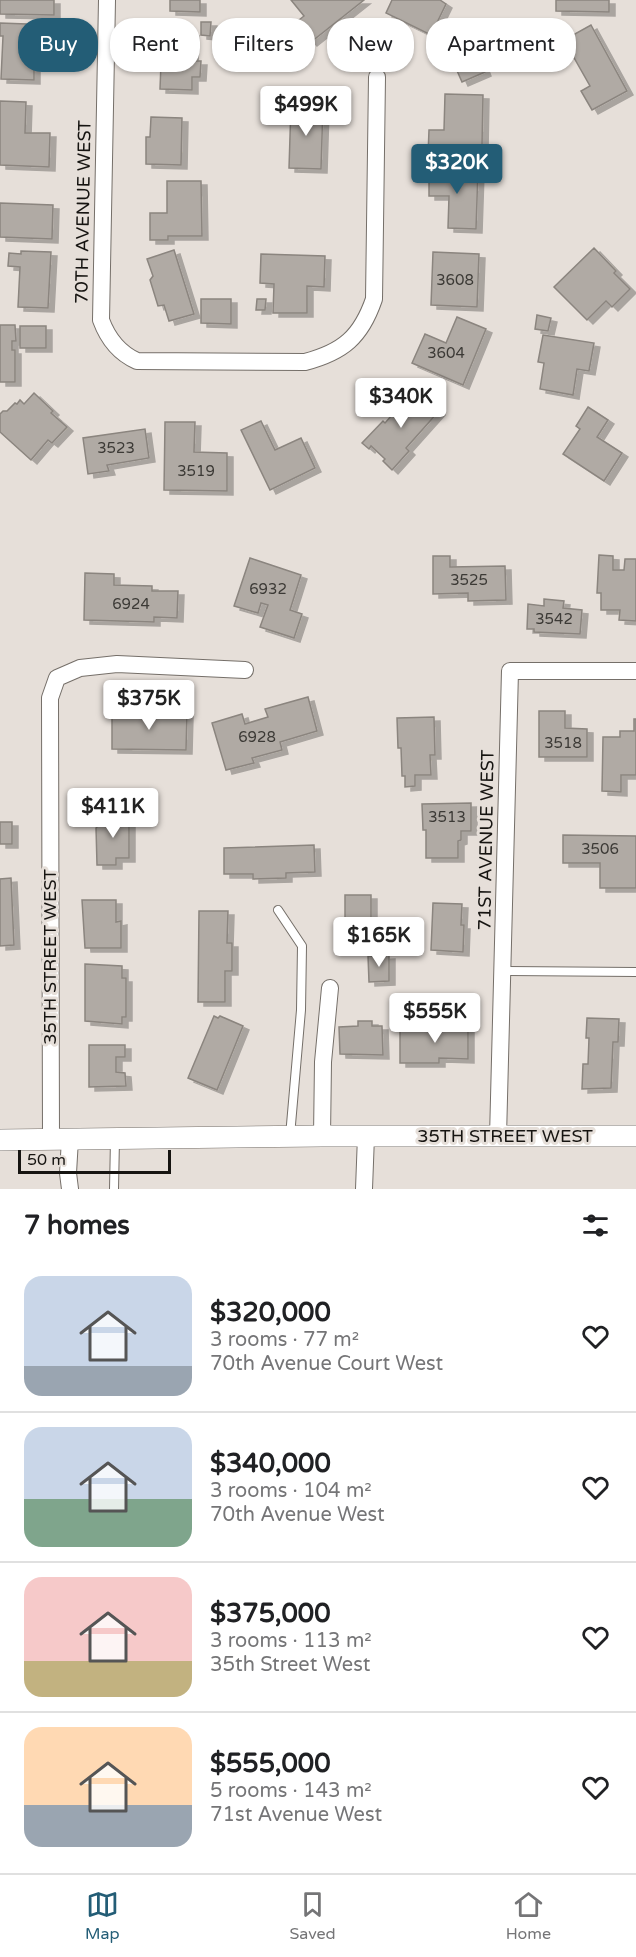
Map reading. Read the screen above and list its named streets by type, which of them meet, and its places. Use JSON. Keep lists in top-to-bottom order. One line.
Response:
{"streets":{"street":["70TH AVENUE WEST","71ST AVENUE WEST","35TH STREET WEST"]},"crossings":[["71ST AVENUE WEST","35TH STREET WEST"]],"house_numbers":["3608","3604","3523","3519","3525","6932","6924","3542","6928","3518","3513","3506"],"scale_bar":"50 m","page":{"chip":["Buy","Rent","Filters","New","Apartment"],"price":["$499K","$320K","$340K","$375K","$411K","$165K","$555K"],"scale":"50 m","heading":"7 homes","list":[{"name":"$320,000","note":"3 rooms · 77 m² · 70th Avenue Court West"},{"name":"$340,000","note":"3 rooms · 104 m² · 70th Avenue West"},{"name":"$375,000","note":"3 rooms · 113 m² · 35th Street West"},{"name":"$555,000","note":"5 rooms · 143 m² · 71st Avenue West"}],"tabs":["Map","Saved","Home"]}}
